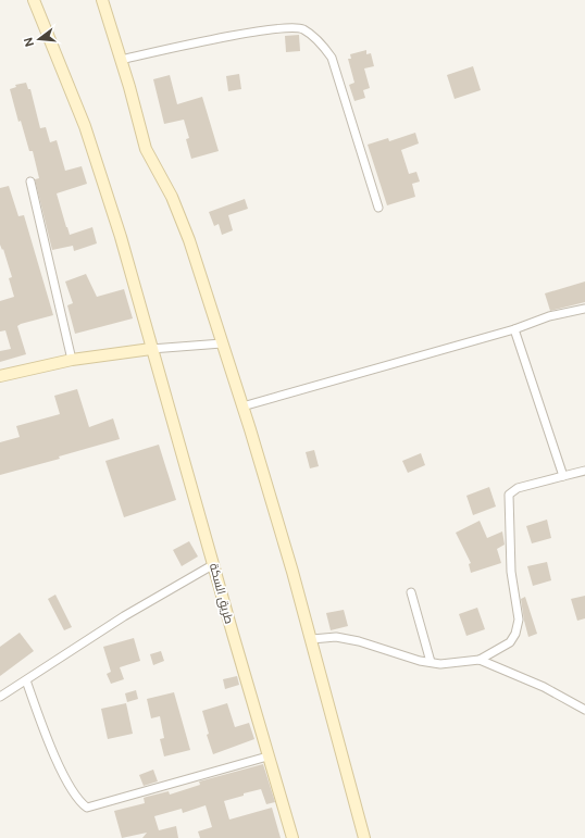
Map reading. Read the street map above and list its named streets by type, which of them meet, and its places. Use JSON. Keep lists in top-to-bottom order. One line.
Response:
{"streets":{"main road":["طريق السكة"]},"north":"left"}
